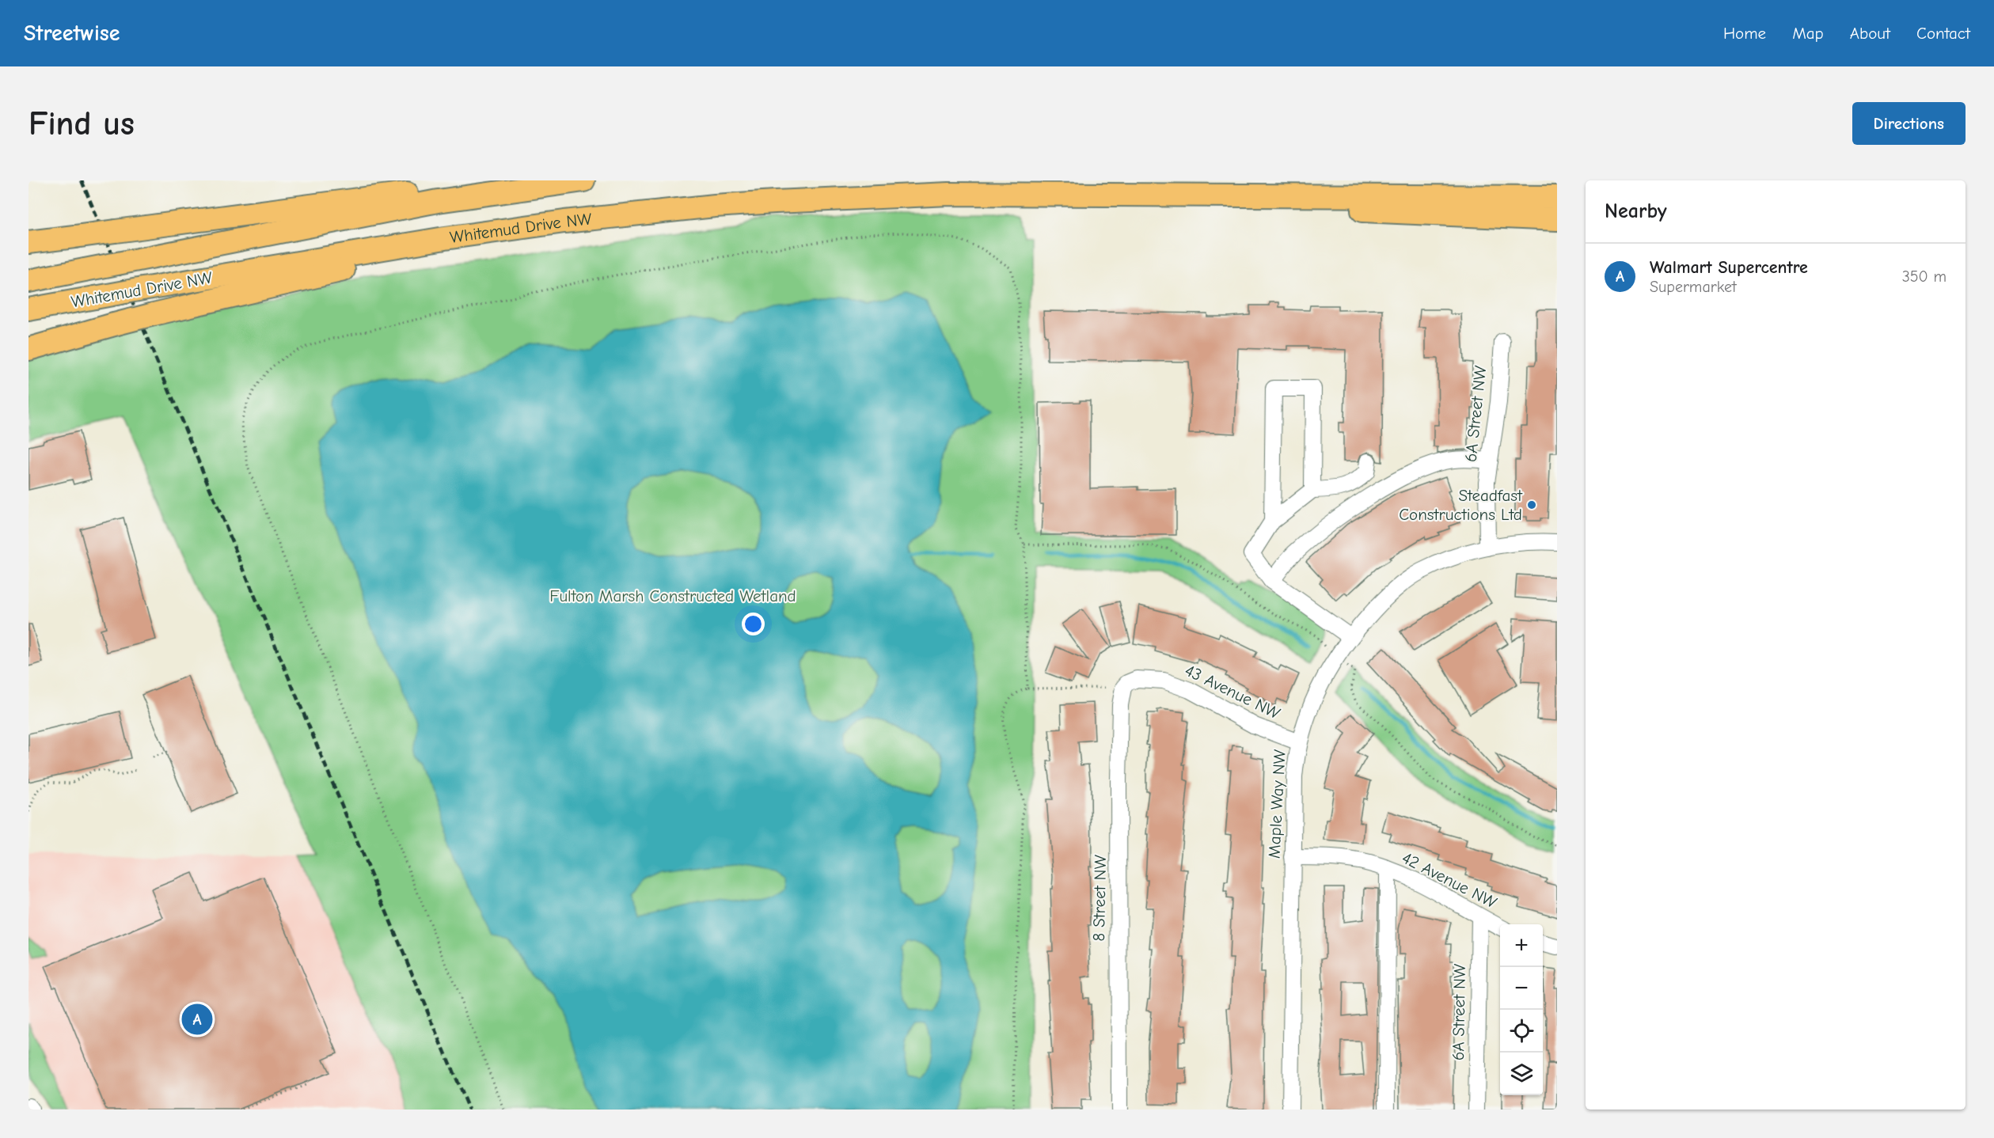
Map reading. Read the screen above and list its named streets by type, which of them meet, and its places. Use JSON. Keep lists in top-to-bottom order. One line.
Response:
{"streets":{"highway":["Whitemud Drive NW"],"street":["6A Street NW","43 Avenue NW","Maple Way NW","42 Avenue NW","8 Street NW"]},"crossings":[["6A Street NW","Maple Way NW"],["6A Street NW","42 Avenue NW"],["43 Avenue NW","Maple Way NW"],["43 Avenue NW","8 Street NW"],["Maple Way NW","42 Avenue NW"]],"parks":["Fulton Marsh Constructed Wetland"],"places":["Steadfast Constructions Ltd"],"page":{"header":"Streetwise","nav":["Home","Map","About","Contact"],"buttons":"Directions","title":"Find us","heading":"Nearby","list":[{"mark":"A","name":"Walmart Supercentre","note":"Supermarket","value":"350 m"}],"map_buttons":["+","−"],"pins":"A"}}
